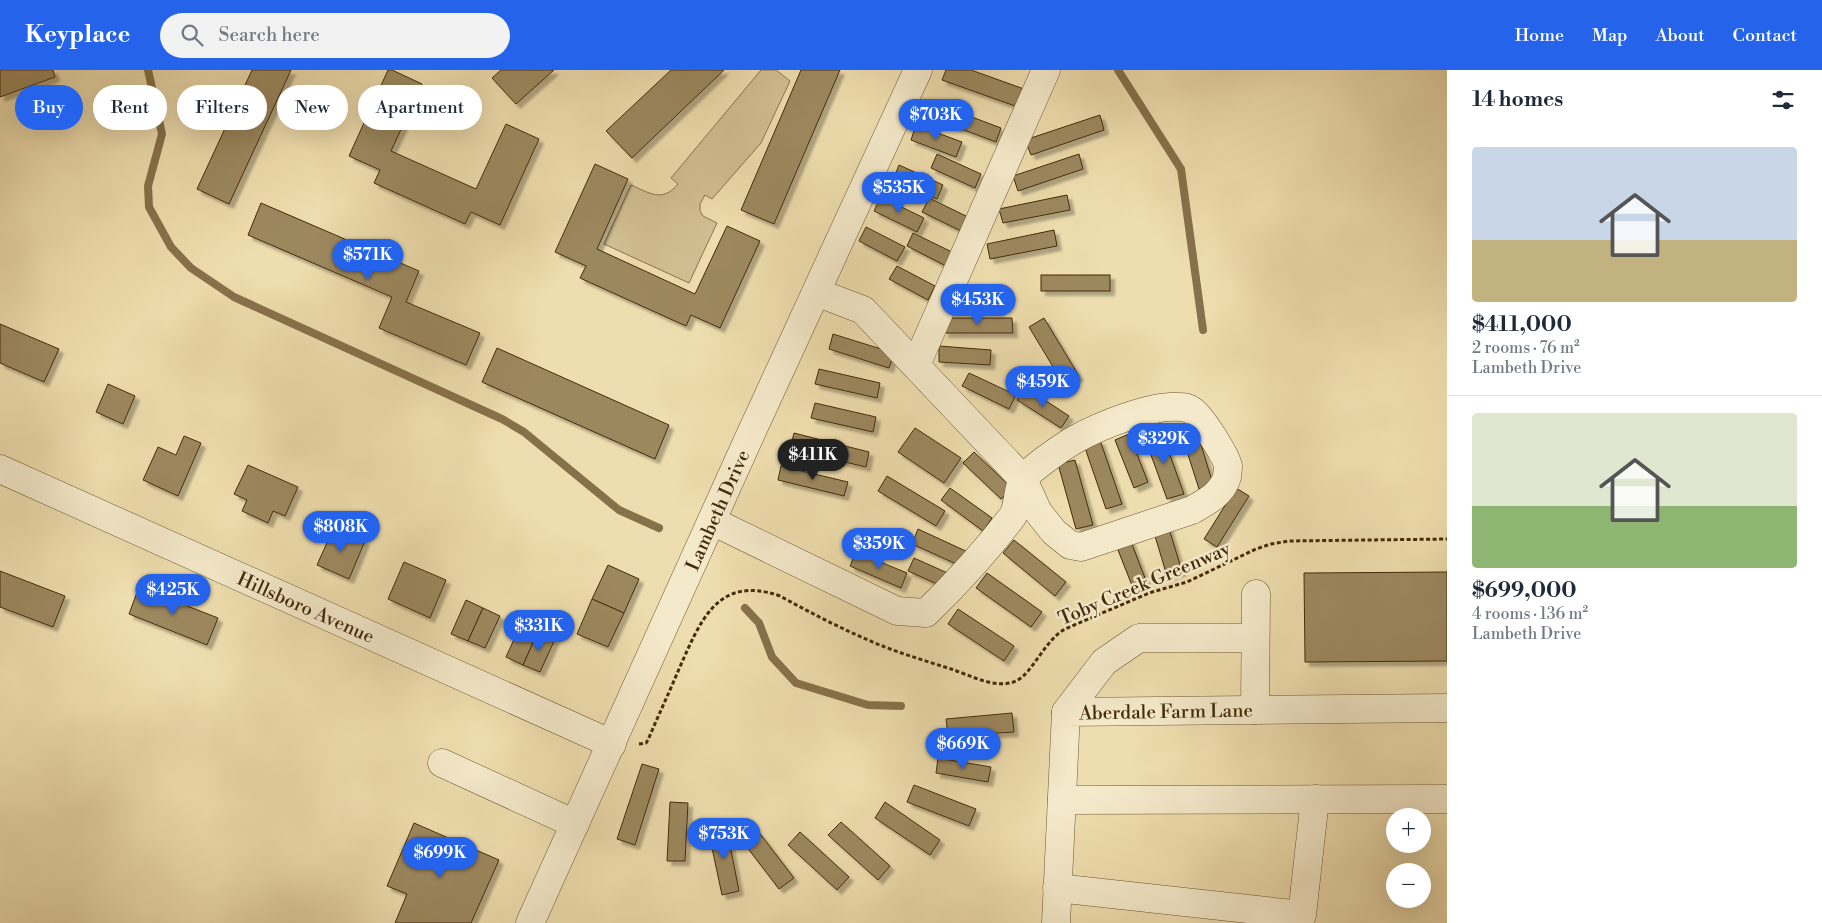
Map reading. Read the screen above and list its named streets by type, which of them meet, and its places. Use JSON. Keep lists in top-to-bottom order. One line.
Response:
{"streets":{"street":["Lambeth Drive","Hillsboro Avenue","Aberdale Farm Lane"],"path":["Toby Creek Greenway"]},"crossings":[["Lambeth Drive","Hillsboro Avenue"]],"page":{"header":"Keyplace","search":"Search here","nav":["Home","Map","About","Contact"],"heading":"14 homes","chip":["Buy","Rent","Filters","New","Apartment"],"price":["$703K","$535K","$571K","$453K","$459K","$329K","$411K","$808K","$359K","$425K","$331K","$669K","$753K","$699K"],"list":[{"name":"$411,000","note":"2 rooms · 76 m² · Lambeth Drive"},{"name":"$699,000","note":"4 rooms · 136 m² · Lambeth Drive"}],"map_buttons":["+","−"]}}
